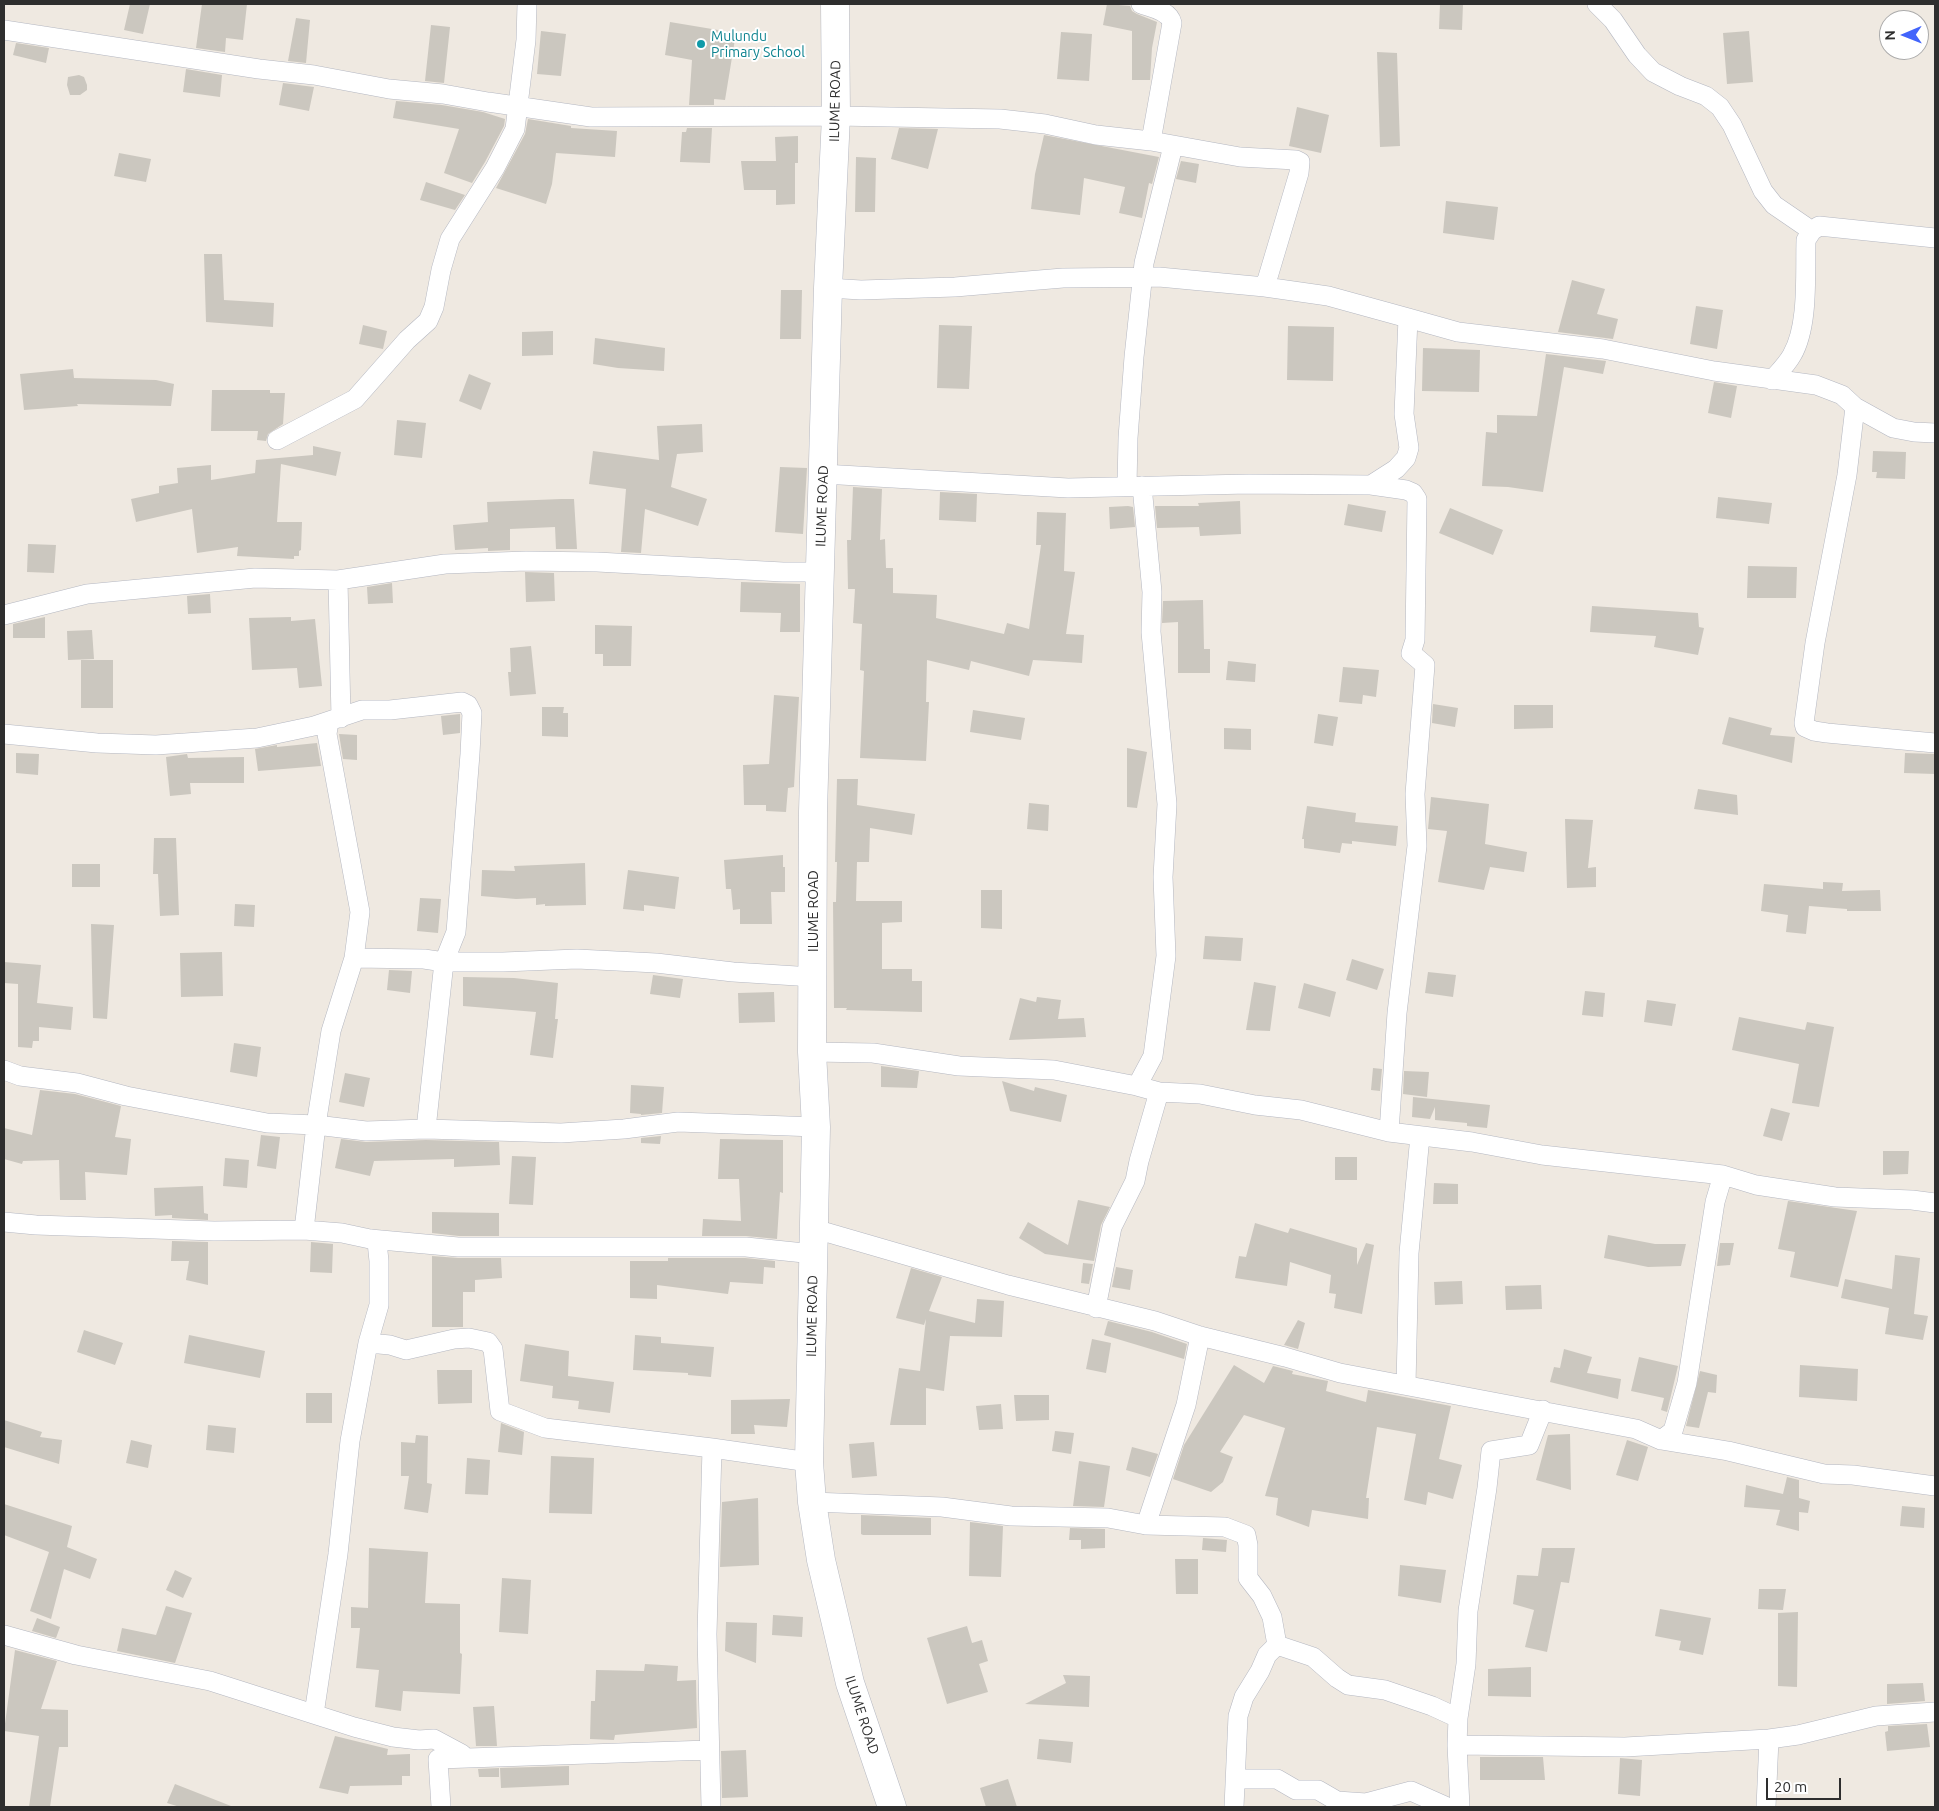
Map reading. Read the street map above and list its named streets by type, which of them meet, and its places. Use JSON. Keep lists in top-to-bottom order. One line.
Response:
{"streets":{"street":["ILUME ROAD"]},"places":["Mulundu Primary School"],"scale_bar":"20 m","north":"left"}
